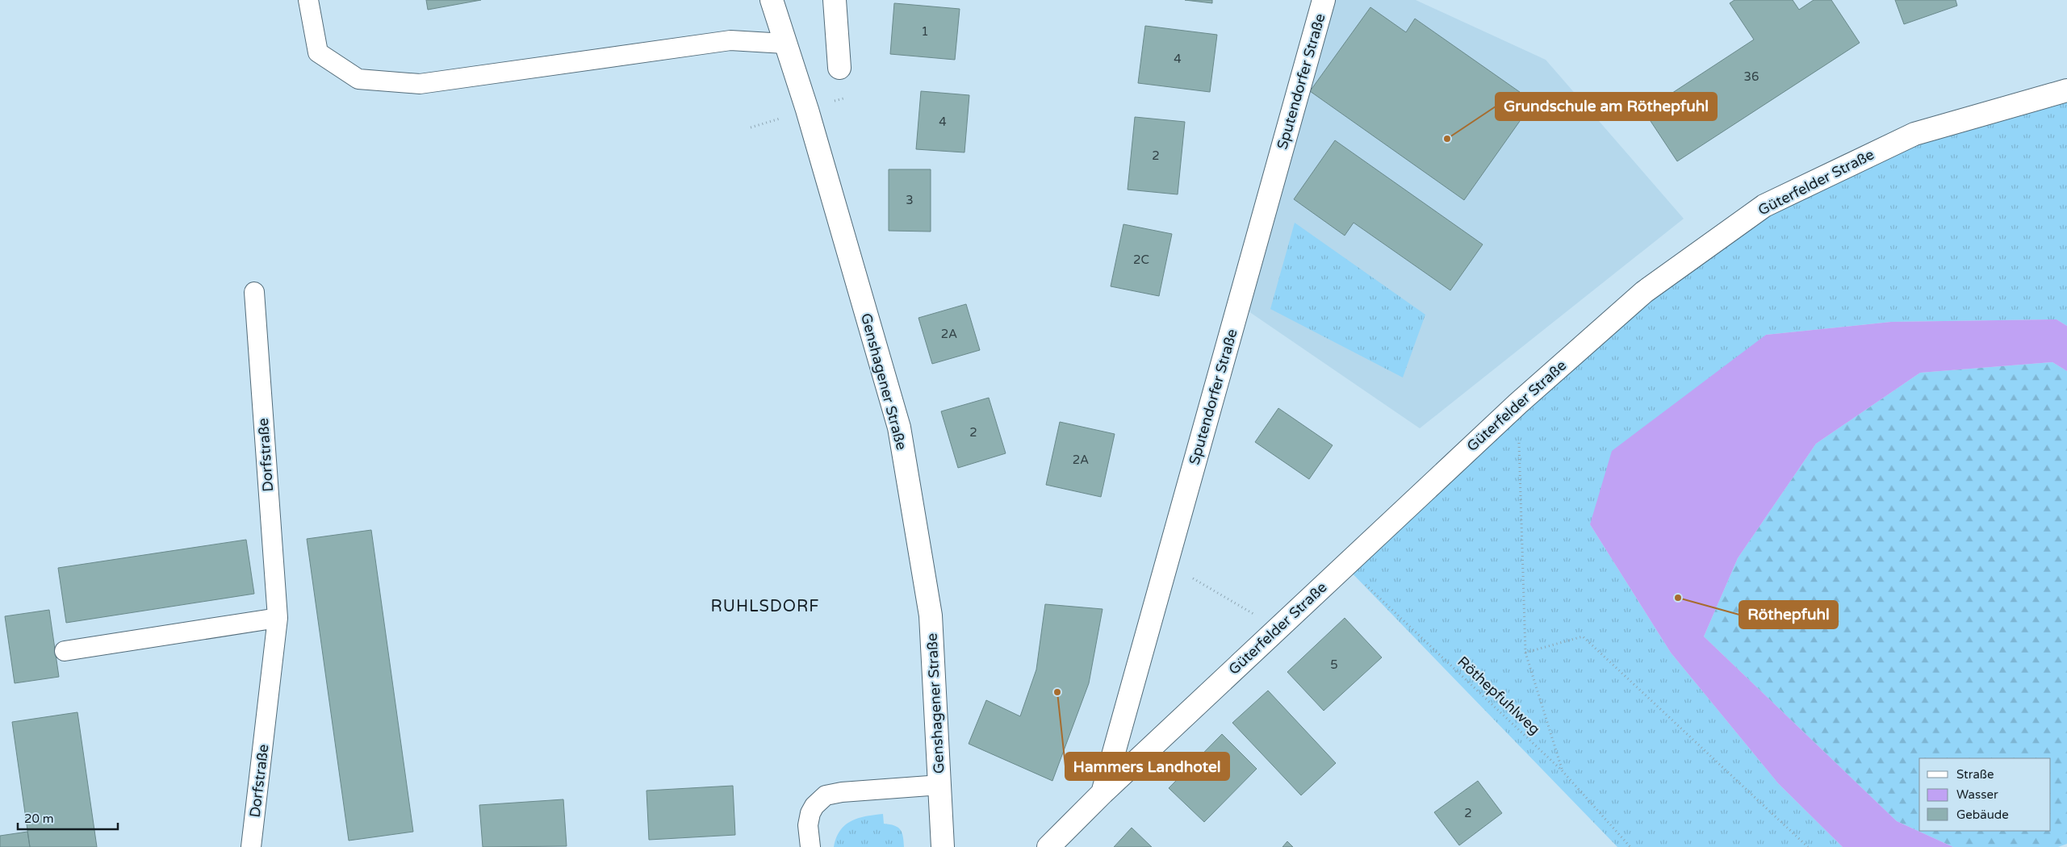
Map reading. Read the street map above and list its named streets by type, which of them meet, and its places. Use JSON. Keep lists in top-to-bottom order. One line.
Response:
{"streets":{"street":["Sputendorfer Straße","Güterfelder Straße","Genshagener Straße"],"lane":["Dorfstraße"],"path":["Röthepfuhlweg"]},"crossings":[["Sputendorfer Straße","Güterfelder Straße"],["Güterfelder Straße","Röthepfuhlweg"]],"districts":["RUHLSDORF"],"places":["Grundschule am Röthepfuhl","Röthepfuhl","Hammers Landhotel"],"house_numbers":["1","4","36","4","2","3","2C","2A","2","2A","5","2"],"legend":["Straße","Wasser","Gebäude"],"scale_bar":"20 m"}
